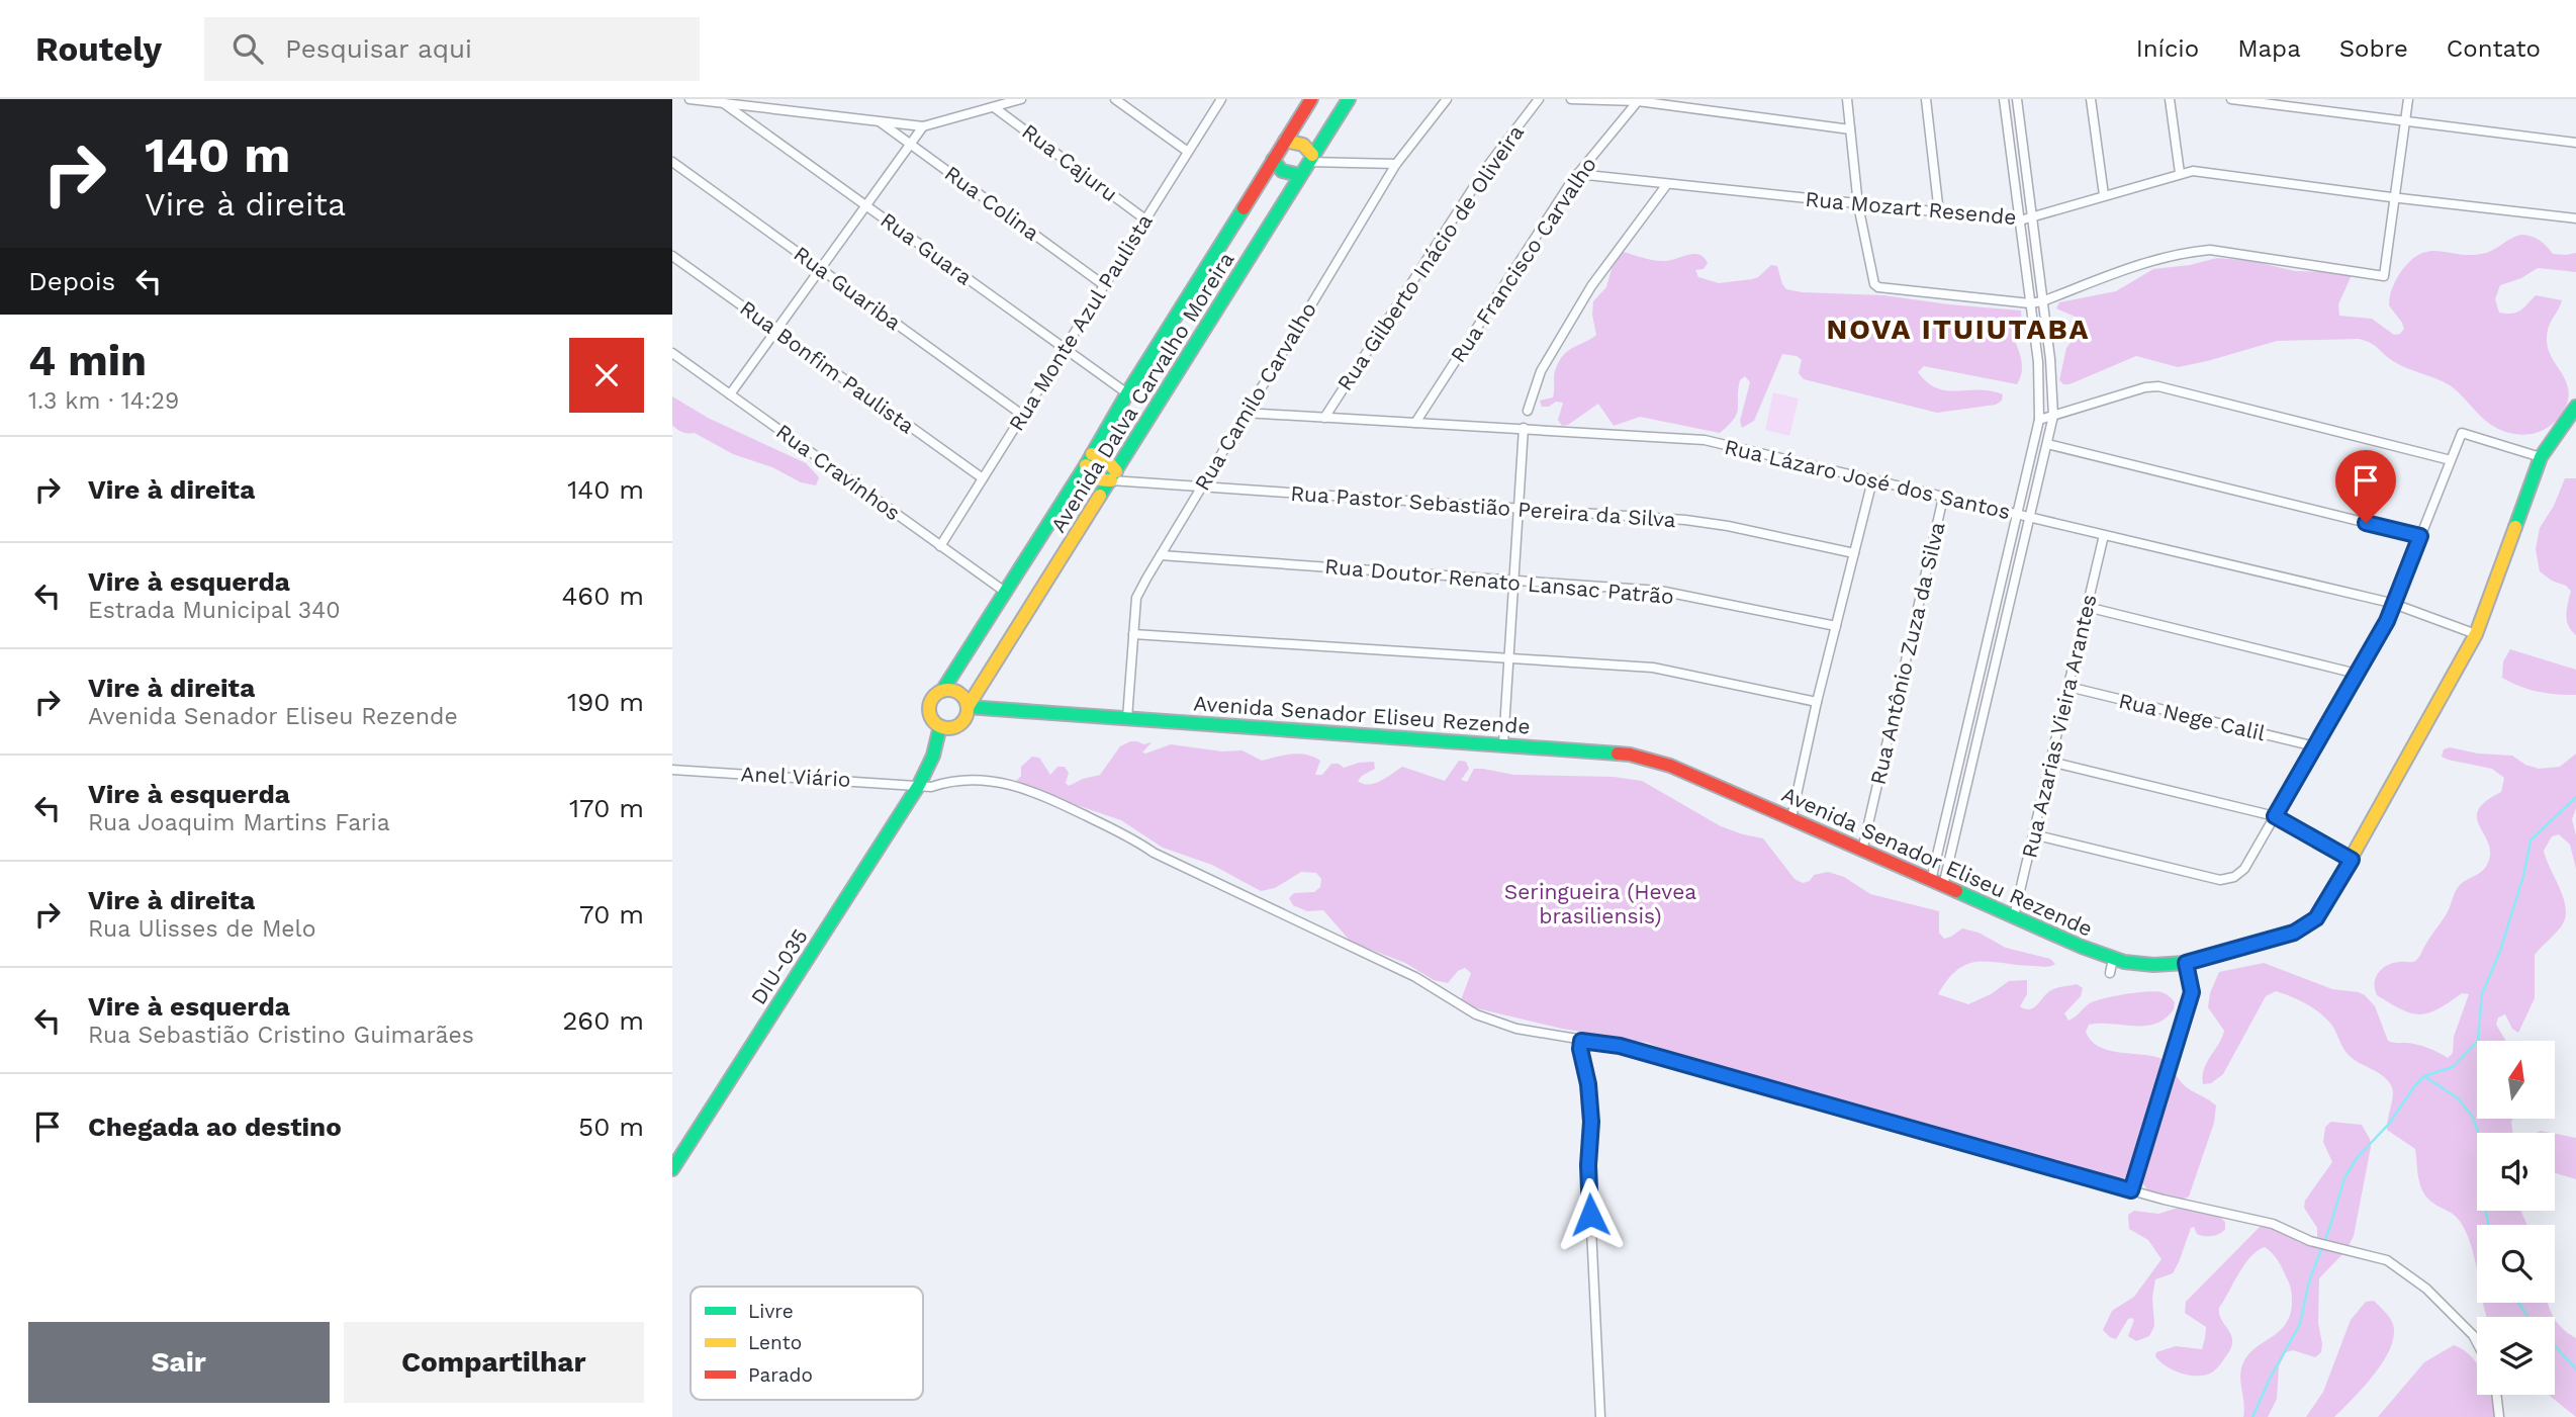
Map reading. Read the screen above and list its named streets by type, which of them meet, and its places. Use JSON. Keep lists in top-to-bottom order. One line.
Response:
{"streets":{"street":["Rua Cajuru","Rua Colina","Rua Mozart Resende","Rua Guara","Rua Gilberto Inácio de Oliveira","Rua Francisco Carvalho","Rua Guariba","Rua Monte Azul Paulista","Rua Bonfim Paulista","Avenida Dalva Carvalho Moreira","Rua Camilo Carvalho","Rua Cravinhos","Rua Lázaro José dos Santos","Rua Pastor Sebastião Pereira da Silva","Rua Doutor Renato Lansac Patrão","Rua Antônio Zuza da Silva","Avenida Senador Eliseu Rezende","Rua Nege Calil","Rua Azarias Vieira Arantes","Anel Viário","DIU-035"]},"crossings":[["Rua Cajuru","Rua Monte Azul Paulista"],["Rua Colina","Rua Monte Azul Paulista"],["Rua Mozart Resende","Rua Francisco Carvalho"],["Rua Guara","Rua Monte Azul Paulista"],["Rua Guara","Avenida Dalva Carvalho Moreira"],["Rua Gilberto Inácio de Oliveira","Rua Lázaro José dos Santos"],["Rua Francisco Carvalho","Rua Lázaro José dos Santos"],["Rua Guariba","Rua Monte Azul Paulista"],["Rua Monte Azul Paulista","Rua Bonfim Paulista"],["Rua Monte Azul Paulista","Rua Cravinhos"],["Avenida Dalva Carvalho Moreira","Rua Cravinhos"],["Avenida Dalva Carvalho Moreira","Rua Pastor Sebastião Pereira da Silva"],["Avenida Dalva Carvalho Moreira","Avenida Senador Eliseu Rezende"],["Avenida Dalva Carvalho Moreira","Anel Viário"],["Avenida Dalva Carvalho Moreira","DIU-035"],["Rua Camilo Carvalho","Rua Lázaro José dos Santos"],["Rua Camilo Carvalho","Rua Pastor Sebastião Pereira da Silva"],["Rua Camilo Carvalho","Rua Doutor Renato Lansac Patrão"],["Rua Camilo Carvalho","Avenida Senador Eliseu Rezende"],["Rua Lázaro José dos Santos","Rua Antônio Zuza da Silva"],["Rua Lázaro José dos Santos","Avenida Senador Eliseu Rezende"],["Rua Lázaro José dos Santos","Rua Azarias Vieira Arantes"],["Rua Antônio Zuza da Silva","Avenida Senador Eliseu Rezende"],["Avenida Senador Eliseu Rezende","Rua Azarias Vieira Arantes"],["Rua Nege Calil","Rua Azarias Vieira Arantes"],["Anel Viário","DIU-035"]],"districts":["NOVA ITUIUTABA"],"parks":["Seringueira (Hevea brasiliensis)"],"legend":["Livre","Lento","Parado"],"north":"top","page":{"header":"Routely","search":"Pesquisar aqui","nav":["Início","Mapa","Sobre","Contato"],"turn":["140 m","Vire à direita"],"then":"Depois","heading":["4 min","1.3 km · 14:29"],"list":[{"name":"Vire à direita","value":"140 m"},{"name":"Vire à esquerda","note":"Estrada Municipal 340","value":"460 m"},{"name":"Vire à direita","note":"Avenida Senador Eliseu Rezende","value":"190 m"},{"name":"Vire à esquerda","note":"Rua Joaquim Martins Faria","value":"170 m"},{"name":"Vire à direita","note":"Rua Ulisses de Melo","value":"70 m"},{"name":"Vire à esquerda","note":"Rua Sebastião Cristino Guimarães","value":"260 m"},{"name":"Chegada ao destino","value":"50 m"}],"buttons":["Sair","Compartilhar"]}}
